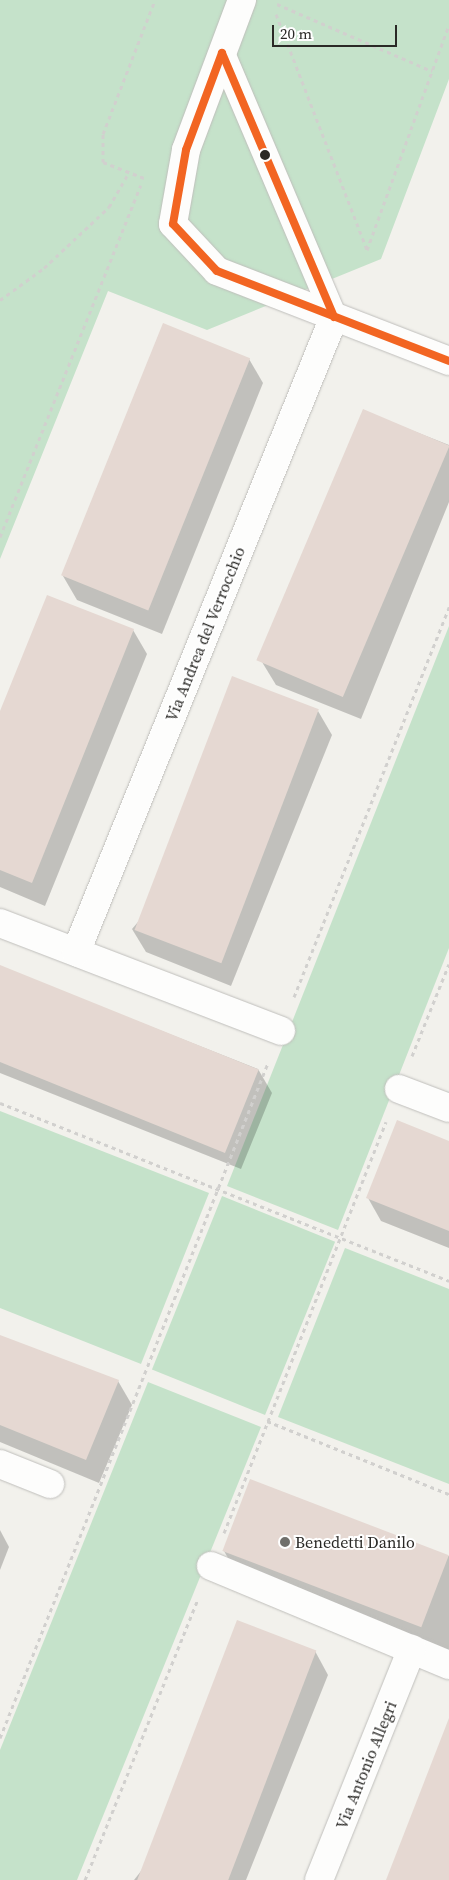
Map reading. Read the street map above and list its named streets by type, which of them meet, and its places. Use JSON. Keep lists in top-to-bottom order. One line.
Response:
{"streets":{"street":["Via Andrea del Verrocchio","Via Antonio Allegri"]},"places":["Benedetti Danilo"],"scale_bar":"20 m"}
